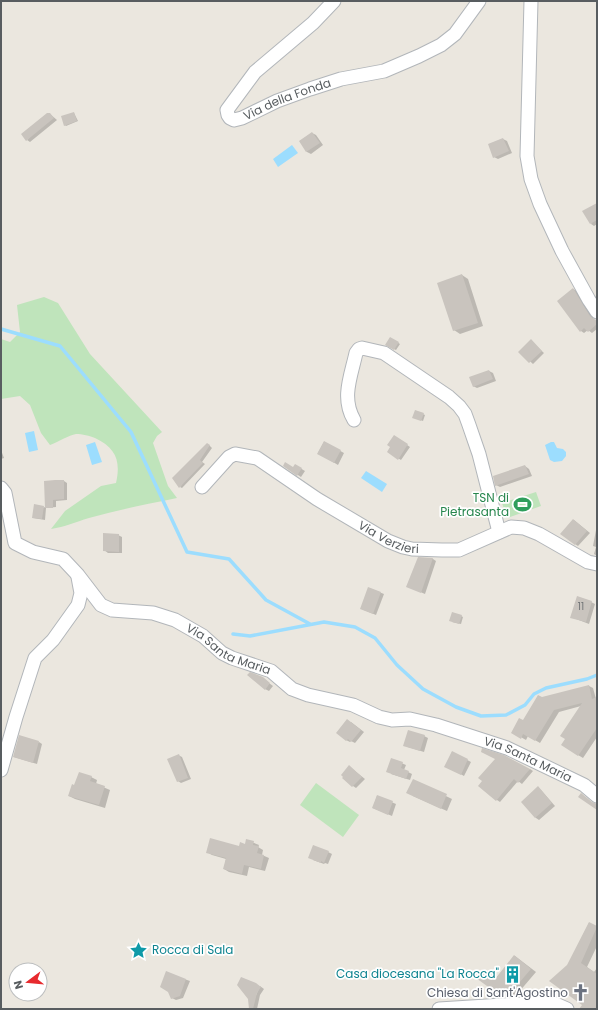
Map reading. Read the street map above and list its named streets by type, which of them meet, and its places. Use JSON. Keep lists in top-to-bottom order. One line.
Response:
{"streets":{"street":["Via della Fonda","Via Verzieri","Via Santa Maria"]},"places":{"sports":["TSN di Pietrasanta"],"place":["Rocca di Sala"],"building":["Casa diocesana \"La Rocca\""],"church":["Chiesa di Sant'Agostino"]},"house_numbers":["11"],"north":"left"}
